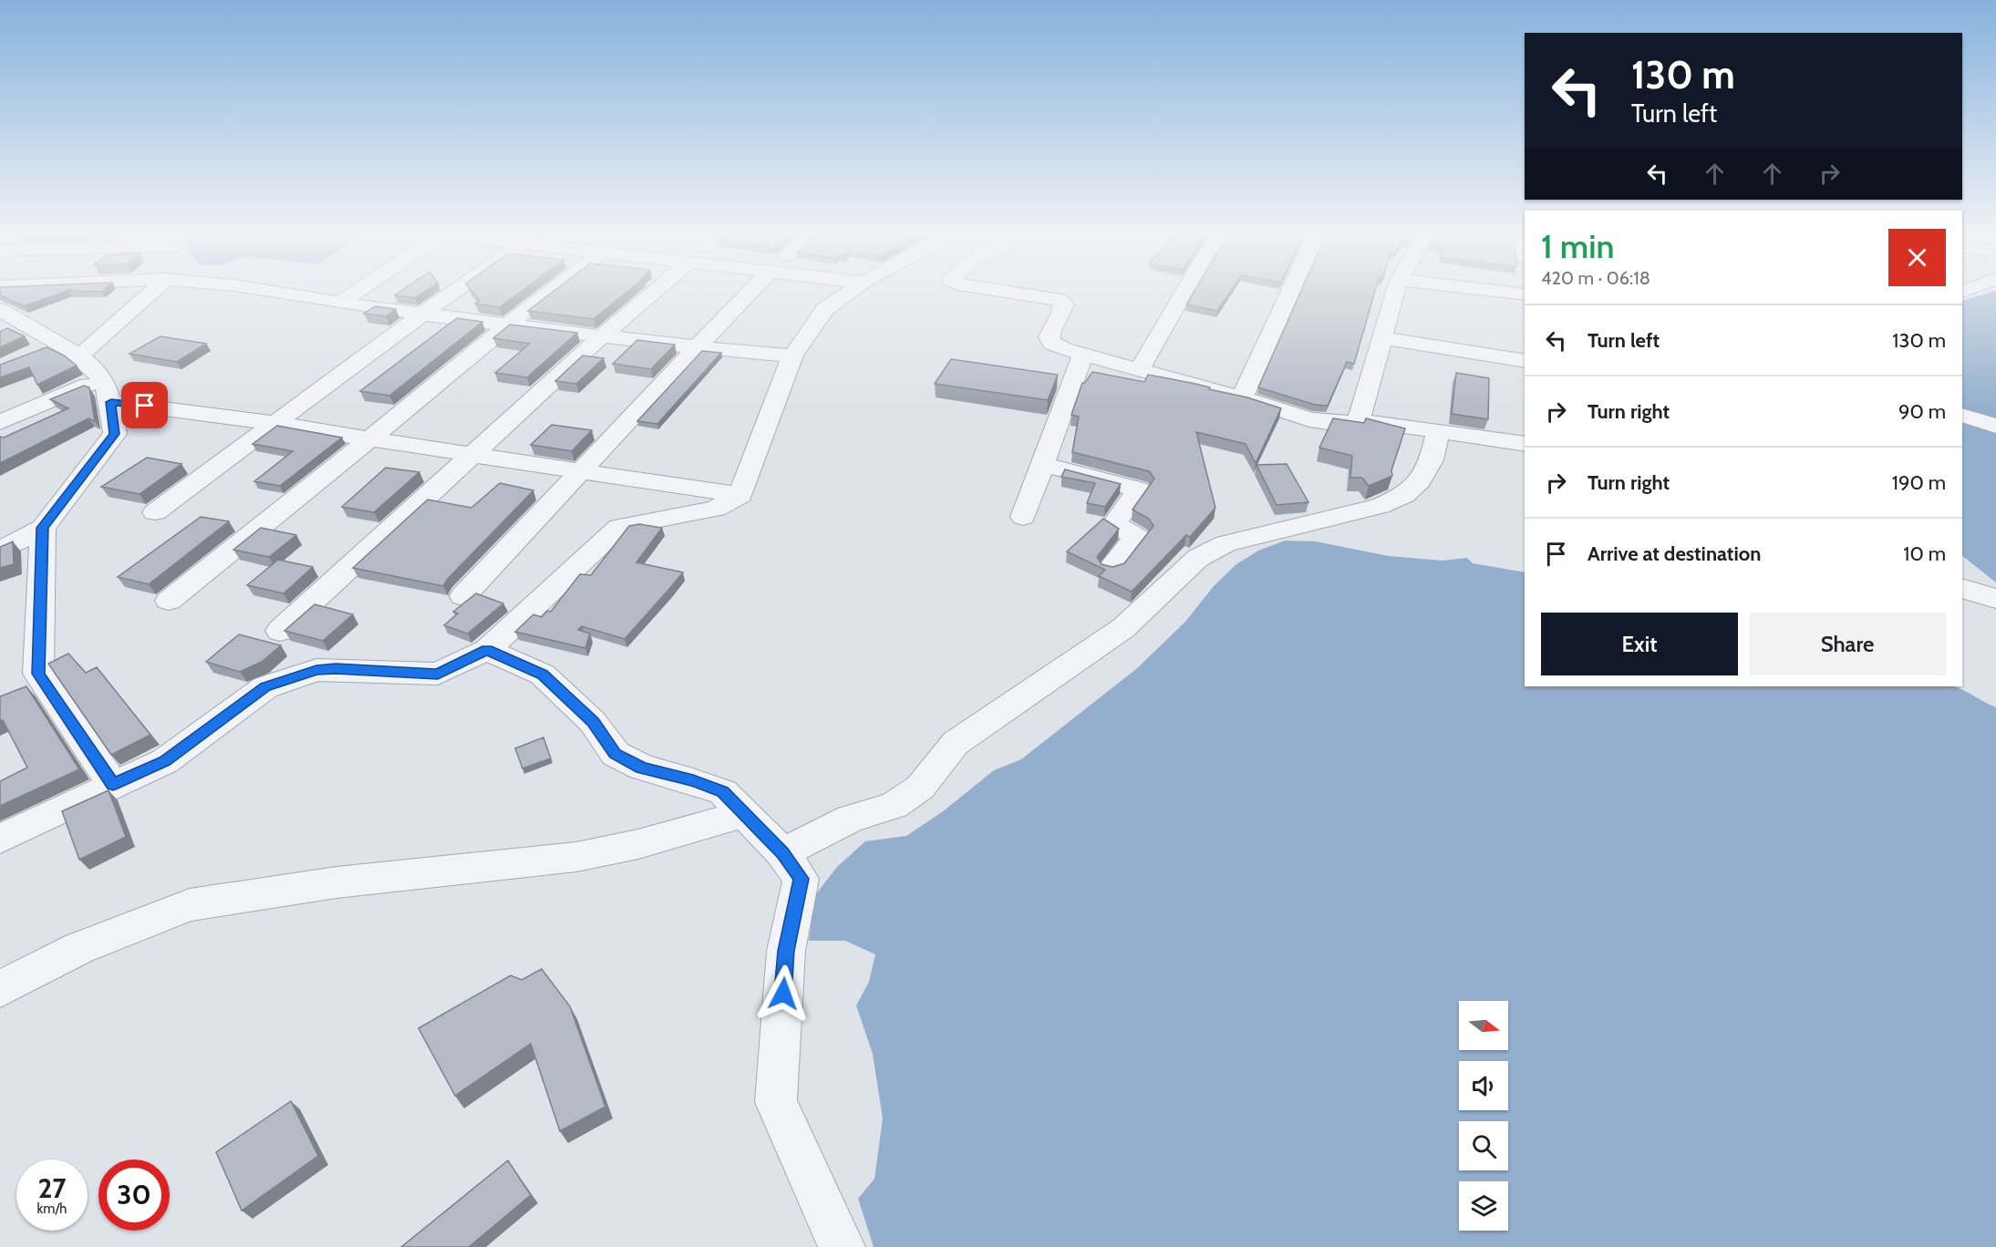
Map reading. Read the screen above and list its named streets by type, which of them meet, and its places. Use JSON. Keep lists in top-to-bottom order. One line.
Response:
{"north":"right","page":{"turn":["130 m","Turn left"],"heading":["1 min","420 m · 06:18"],"list":[{"name":"Turn left","value":"130 m"},{"name":"Turn right","value":"90 m"},{"name":"Turn right","value":"190 m"},{"name":"Arrive at destination","value":"10 m"}],"buttons":["Exit","Share"],"speed":"27 km/h","limit":"30"}}
